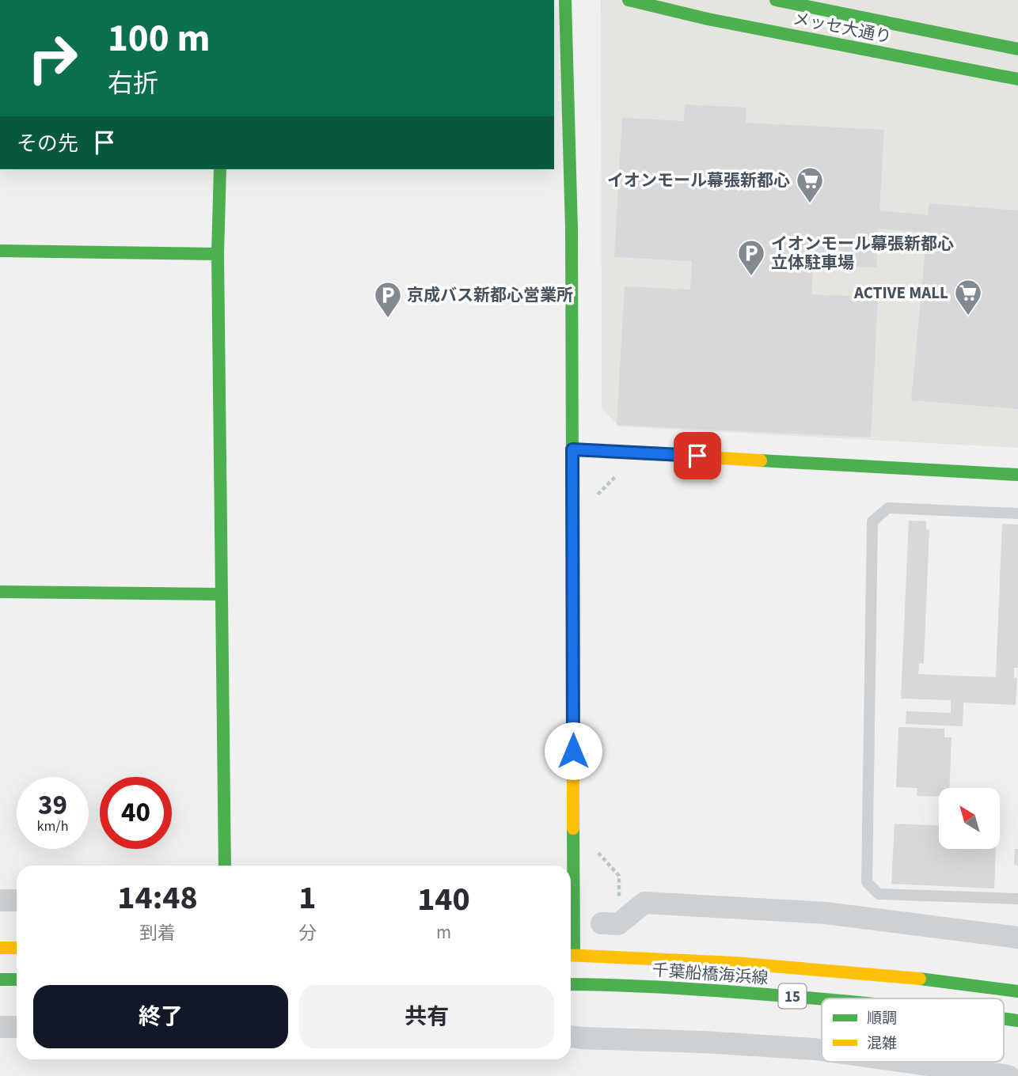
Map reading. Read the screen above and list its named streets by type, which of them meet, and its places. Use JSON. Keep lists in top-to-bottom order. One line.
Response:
{"streets":{"street":["メッセ大通り","千葉船橋海浜線","15"]},"places":{"supermarket":["イオンモール幕張新都心","ACTIVE MALL"],"parking":["イオンモール幕張新都心 立体駐車場","京成バス新都心営業所"]},"legend":["順調","混雑"],"north":"top left","page":{"turn":["100 m","右折"],"then":"その先","speed":"39 km/h","limit":"40","eta":["14:48","到着","1","分","140","m"],"buttons":["終了","共有"]}}
